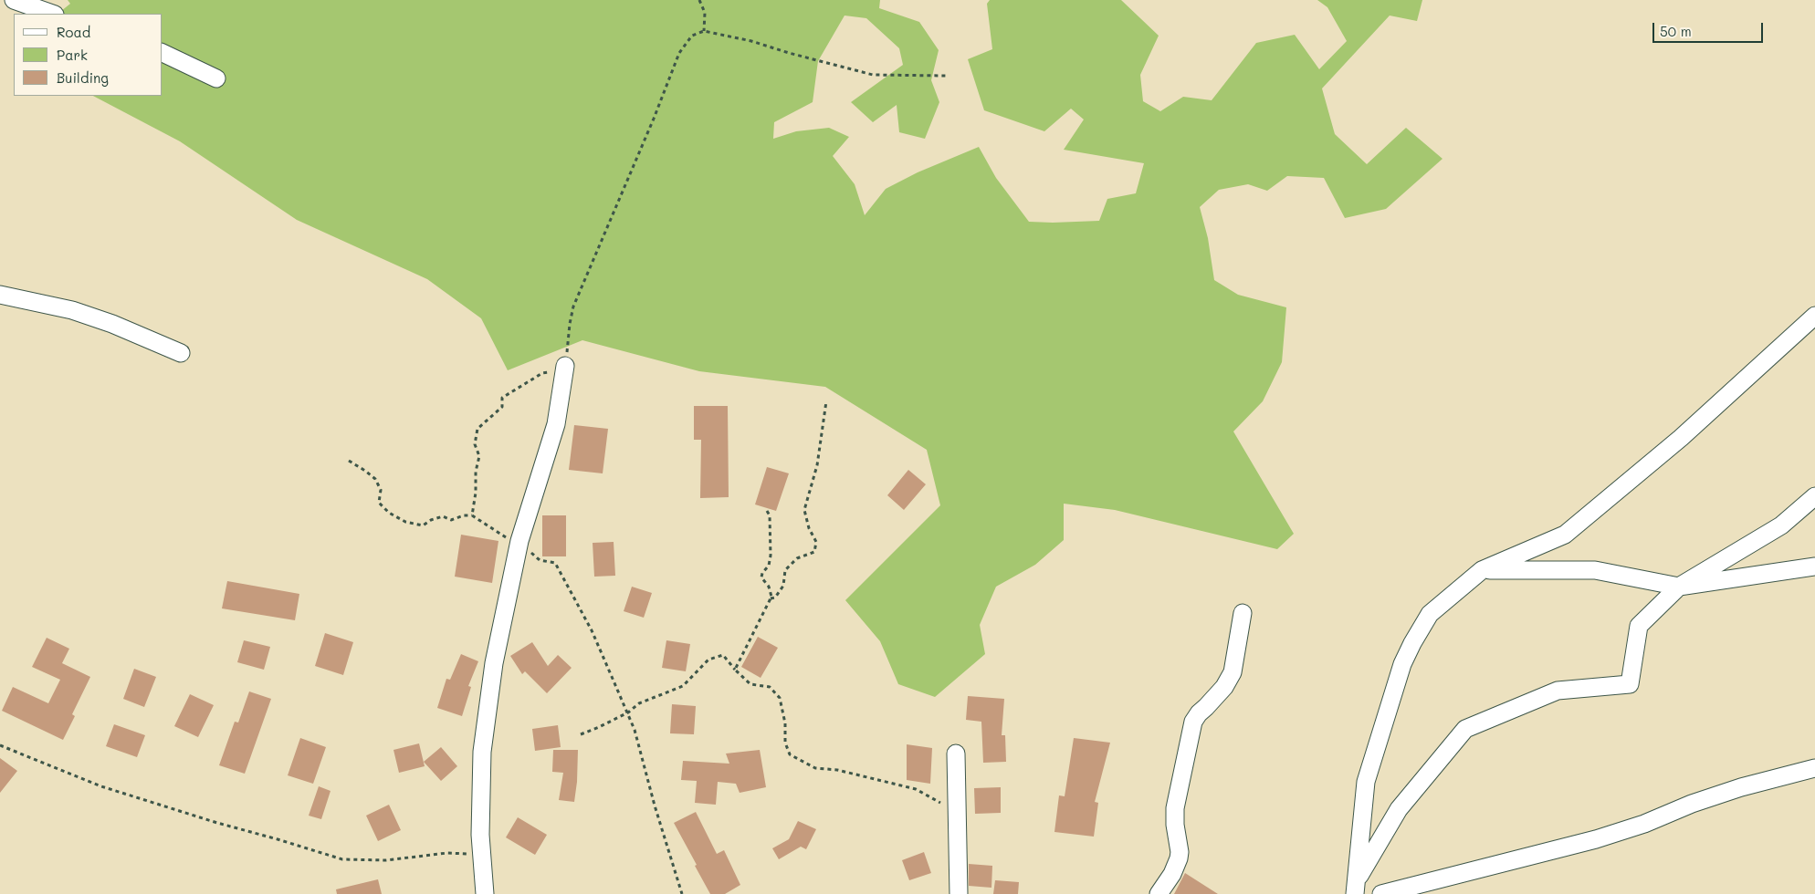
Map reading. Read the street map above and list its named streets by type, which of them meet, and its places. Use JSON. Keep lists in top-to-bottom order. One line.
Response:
{"legend":["Road","Park","Building"],"scale_bar":"50 m"}
